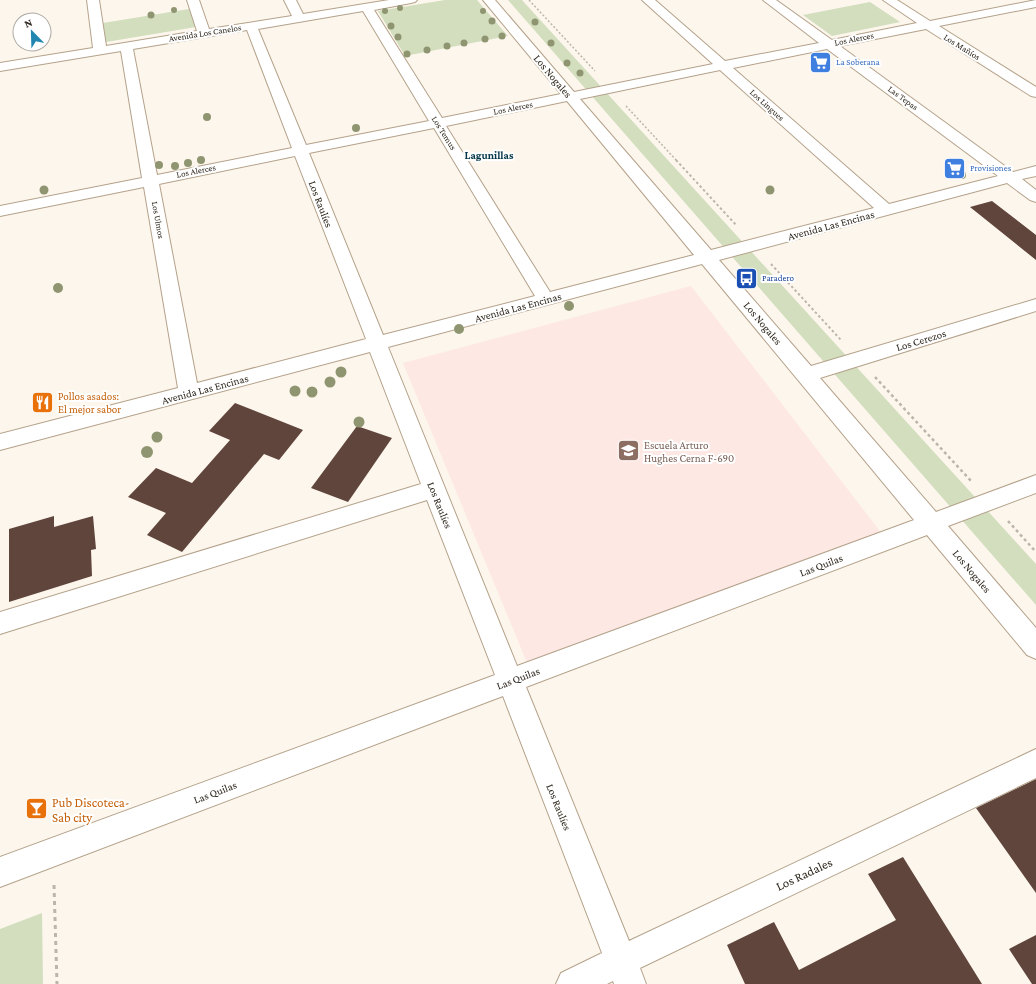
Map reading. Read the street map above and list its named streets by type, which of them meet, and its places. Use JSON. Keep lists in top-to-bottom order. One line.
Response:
{"streets":{"street":["Avenida Los Canelos","Los Alerces","Los Mañíos","Los Nogales","Las Tepas","Los Lingues","Los Temus","Los Raulíes","Los Ulmos","Avenida Las Encinas","Los Cerezos","Las Quilas","Los Radales"]},"crossings":[["Avenida Los Canelos","Los Temus"],["Avenida Los Canelos","Los Raulíes"],["Avenida Los Canelos","Los Ulmos"],["Los Alerces","Los Mañíos"],["Los Alerces","Los Nogales"],["Los Alerces","Las Tepas"],["Los Alerces","Los Lingues"],["Los Alerces","Los Temus"],["Los Alerces","Los Raulíes"],["Los Alerces","Los Ulmos"],["Los Nogales","Avenida Las Encinas"],["Los Nogales","Los Cerezos"],["Los Nogales","Las Quilas"],["Las Tepas","Avenida Las Encinas"],["Los Lingues","Avenida Las Encinas"],["Los Temus","Avenida Las Encinas"],["Los Raulíes","Avenida Las Encinas"],["Los Raulíes","Las Quilas"],["Los Raulíes","Los Radales"],["Los Ulmos","Avenida Las Encinas"]],"districts":["Lagunillas"],"places":{"supermarket":["La Soberana","Provisiones"],"bus stop":["Paradero"],"restaurant":["Pollos asados: El mejor sabor"],"school or university":["Escuela Arturo Hughes Cerna F-690"],"bar":["Pub Discoteca- Sab city"]},"north":"top left"}
